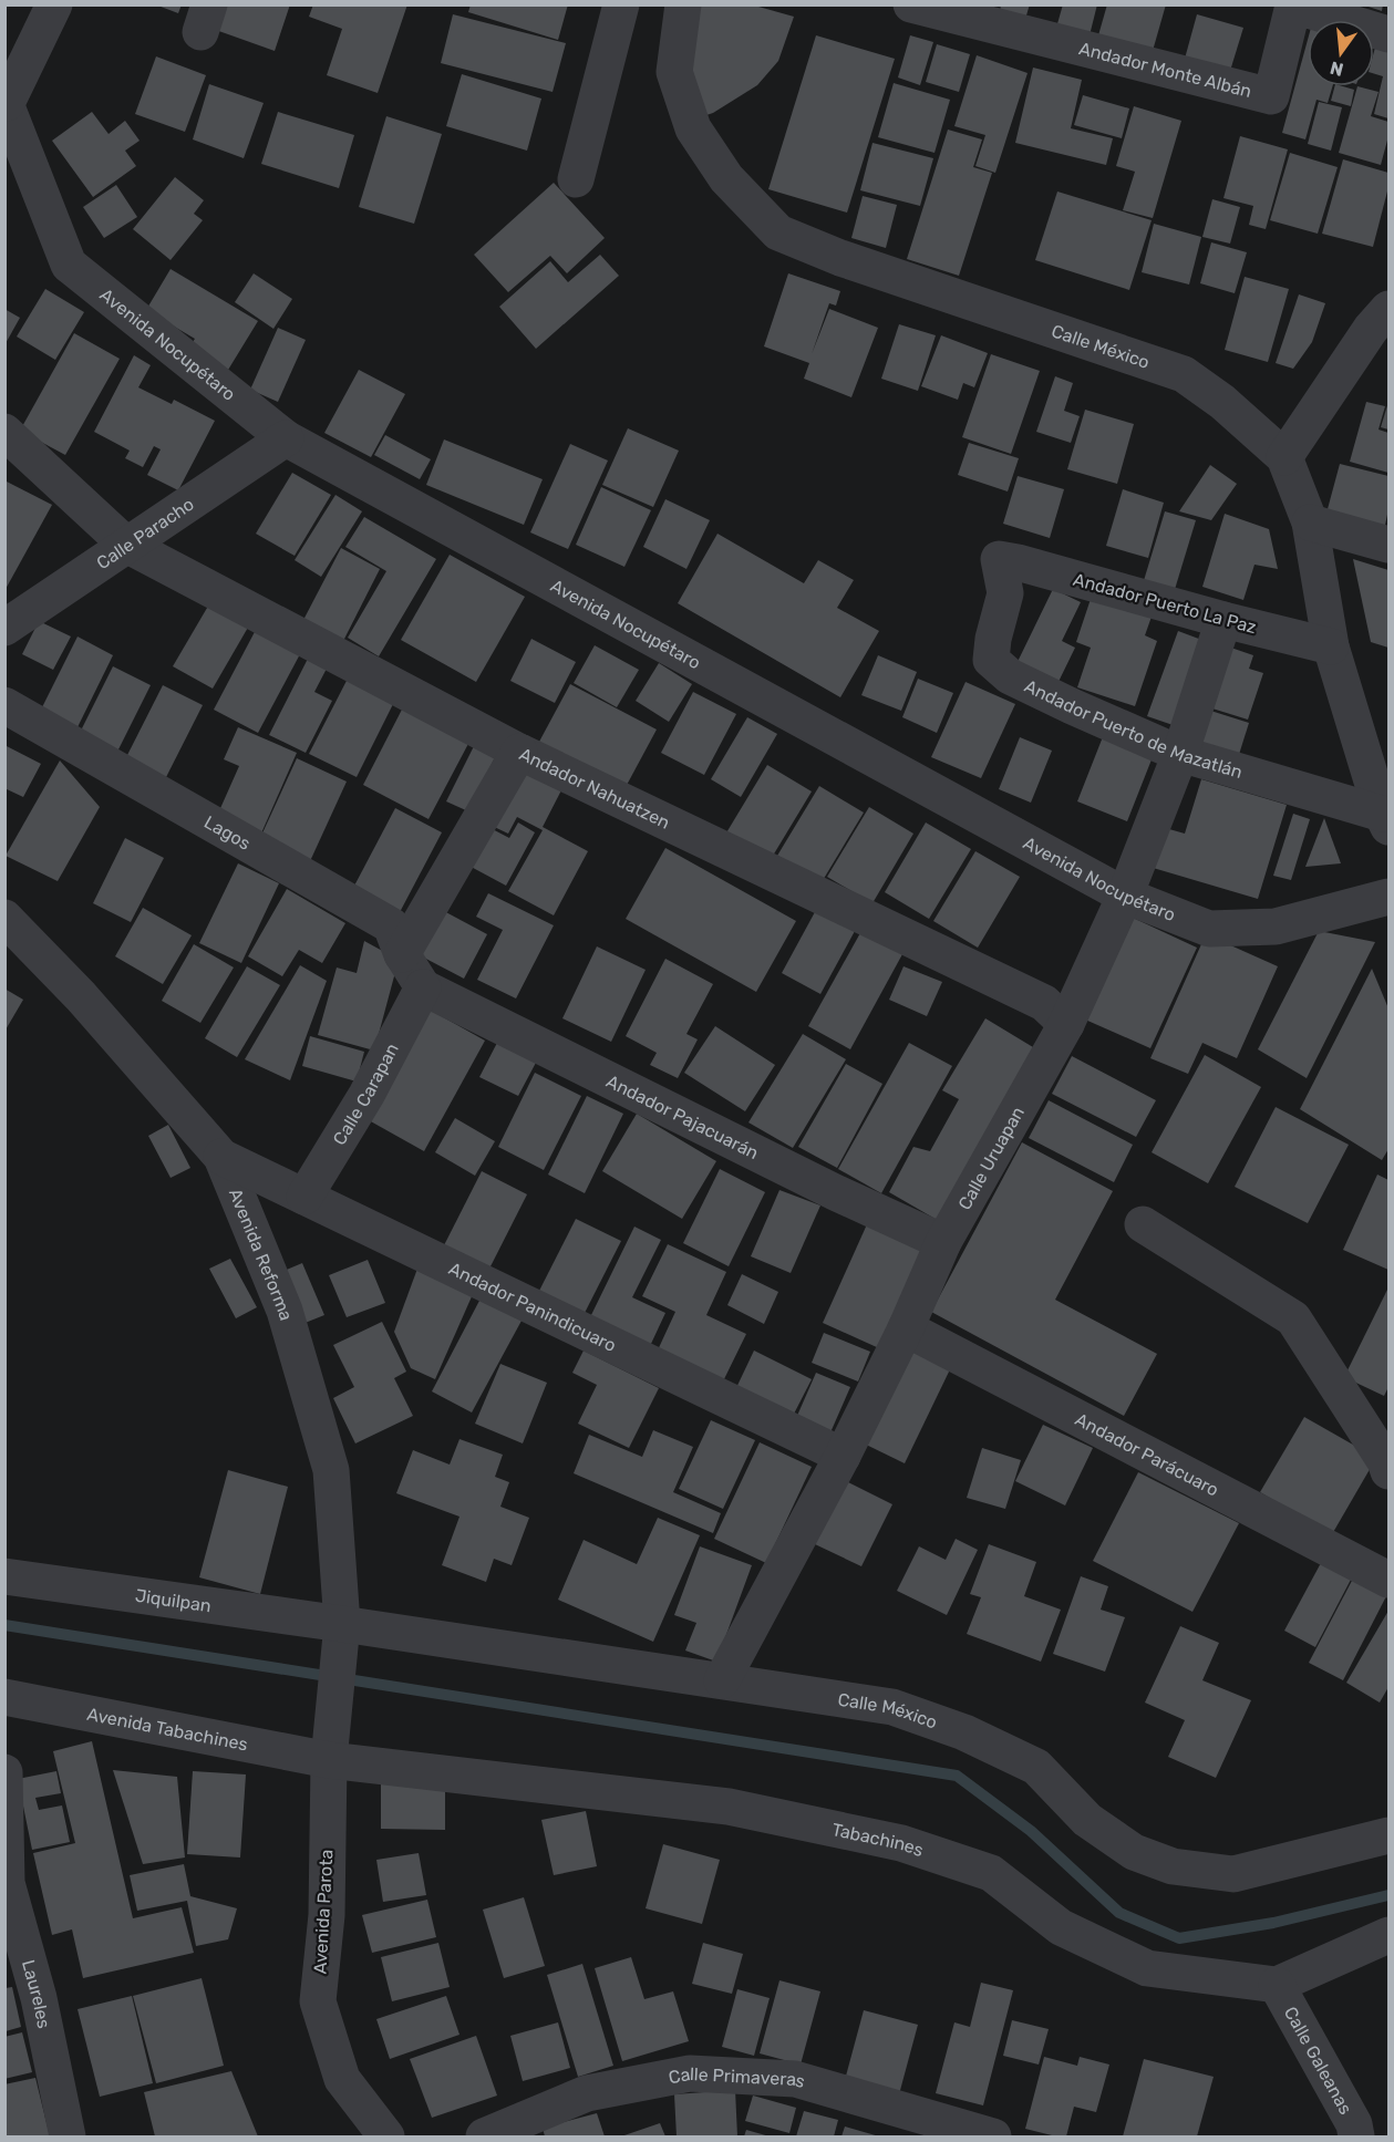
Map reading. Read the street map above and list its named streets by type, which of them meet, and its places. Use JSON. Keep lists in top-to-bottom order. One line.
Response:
{"streets":{"street":["Andador Monte Albán","Avenida Nocupétaro","Calle México","Calle Paracho","Andador Puerto La Paz","Andador Puerto de Mazatlán","Andador Nahuatzen","Lagos","Calle Carapan","Andador Pajacuarán","Calle Uruapan","Avenida Reforma","Andador Panindicuaro","Andador Parácuaro","Jiquilpan","Avenida Tabachines","Tabachines","Avenida Parota","Laureles","Calle Galeanas","Calle Primaveras"]},"crossings":[["Avenida Nocupétaro","Calle Paracho"],["Avenida Nocupétaro","Calle Uruapan"],["Calle México","Andador Puerto La Paz"],["Calle México","Andador Puerto de Mazatlán"],["Calle México","Calle Uruapan"],["Calle México","Avenida Reforma"],["Calle México","Jiquilpan"],["Calle Paracho","Andador Nahuatzen"],["Andador Puerto La Paz","Andador Puerto de Mazatlán"],["Andador Puerto La Paz","Calle Uruapan"],["Andador Puerto de Mazatlán","Calle Uruapan"],["Andador Nahuatzen","Calle Uruapan"],["Lagos","Calle Carapan"],["Lagos","Andador Pajacuarán"],["Calle Carapan","Andador Pajacuarán"],["Calle Carapan","Andador Panindicuaro"],["Andador Pajacuarán","Calle Uruapan"],["Calle Uruapan","Andador Panindicuaro"],["Calle Uruapan","Andador Parácuaro"],["Avenida Reforma","Andador Panindicuaro"],["Avenida Reforma","Jiquilpan"],["Avenida Reforma","Avenida Parota"],["Avenida Tabachines","Tabachines"],["Avenida Tabachines","Avenida Parota"],["Tabachines","Avenida Parota"],["Tabachines","Calle Galeanas"]],"north":"bottom"}
